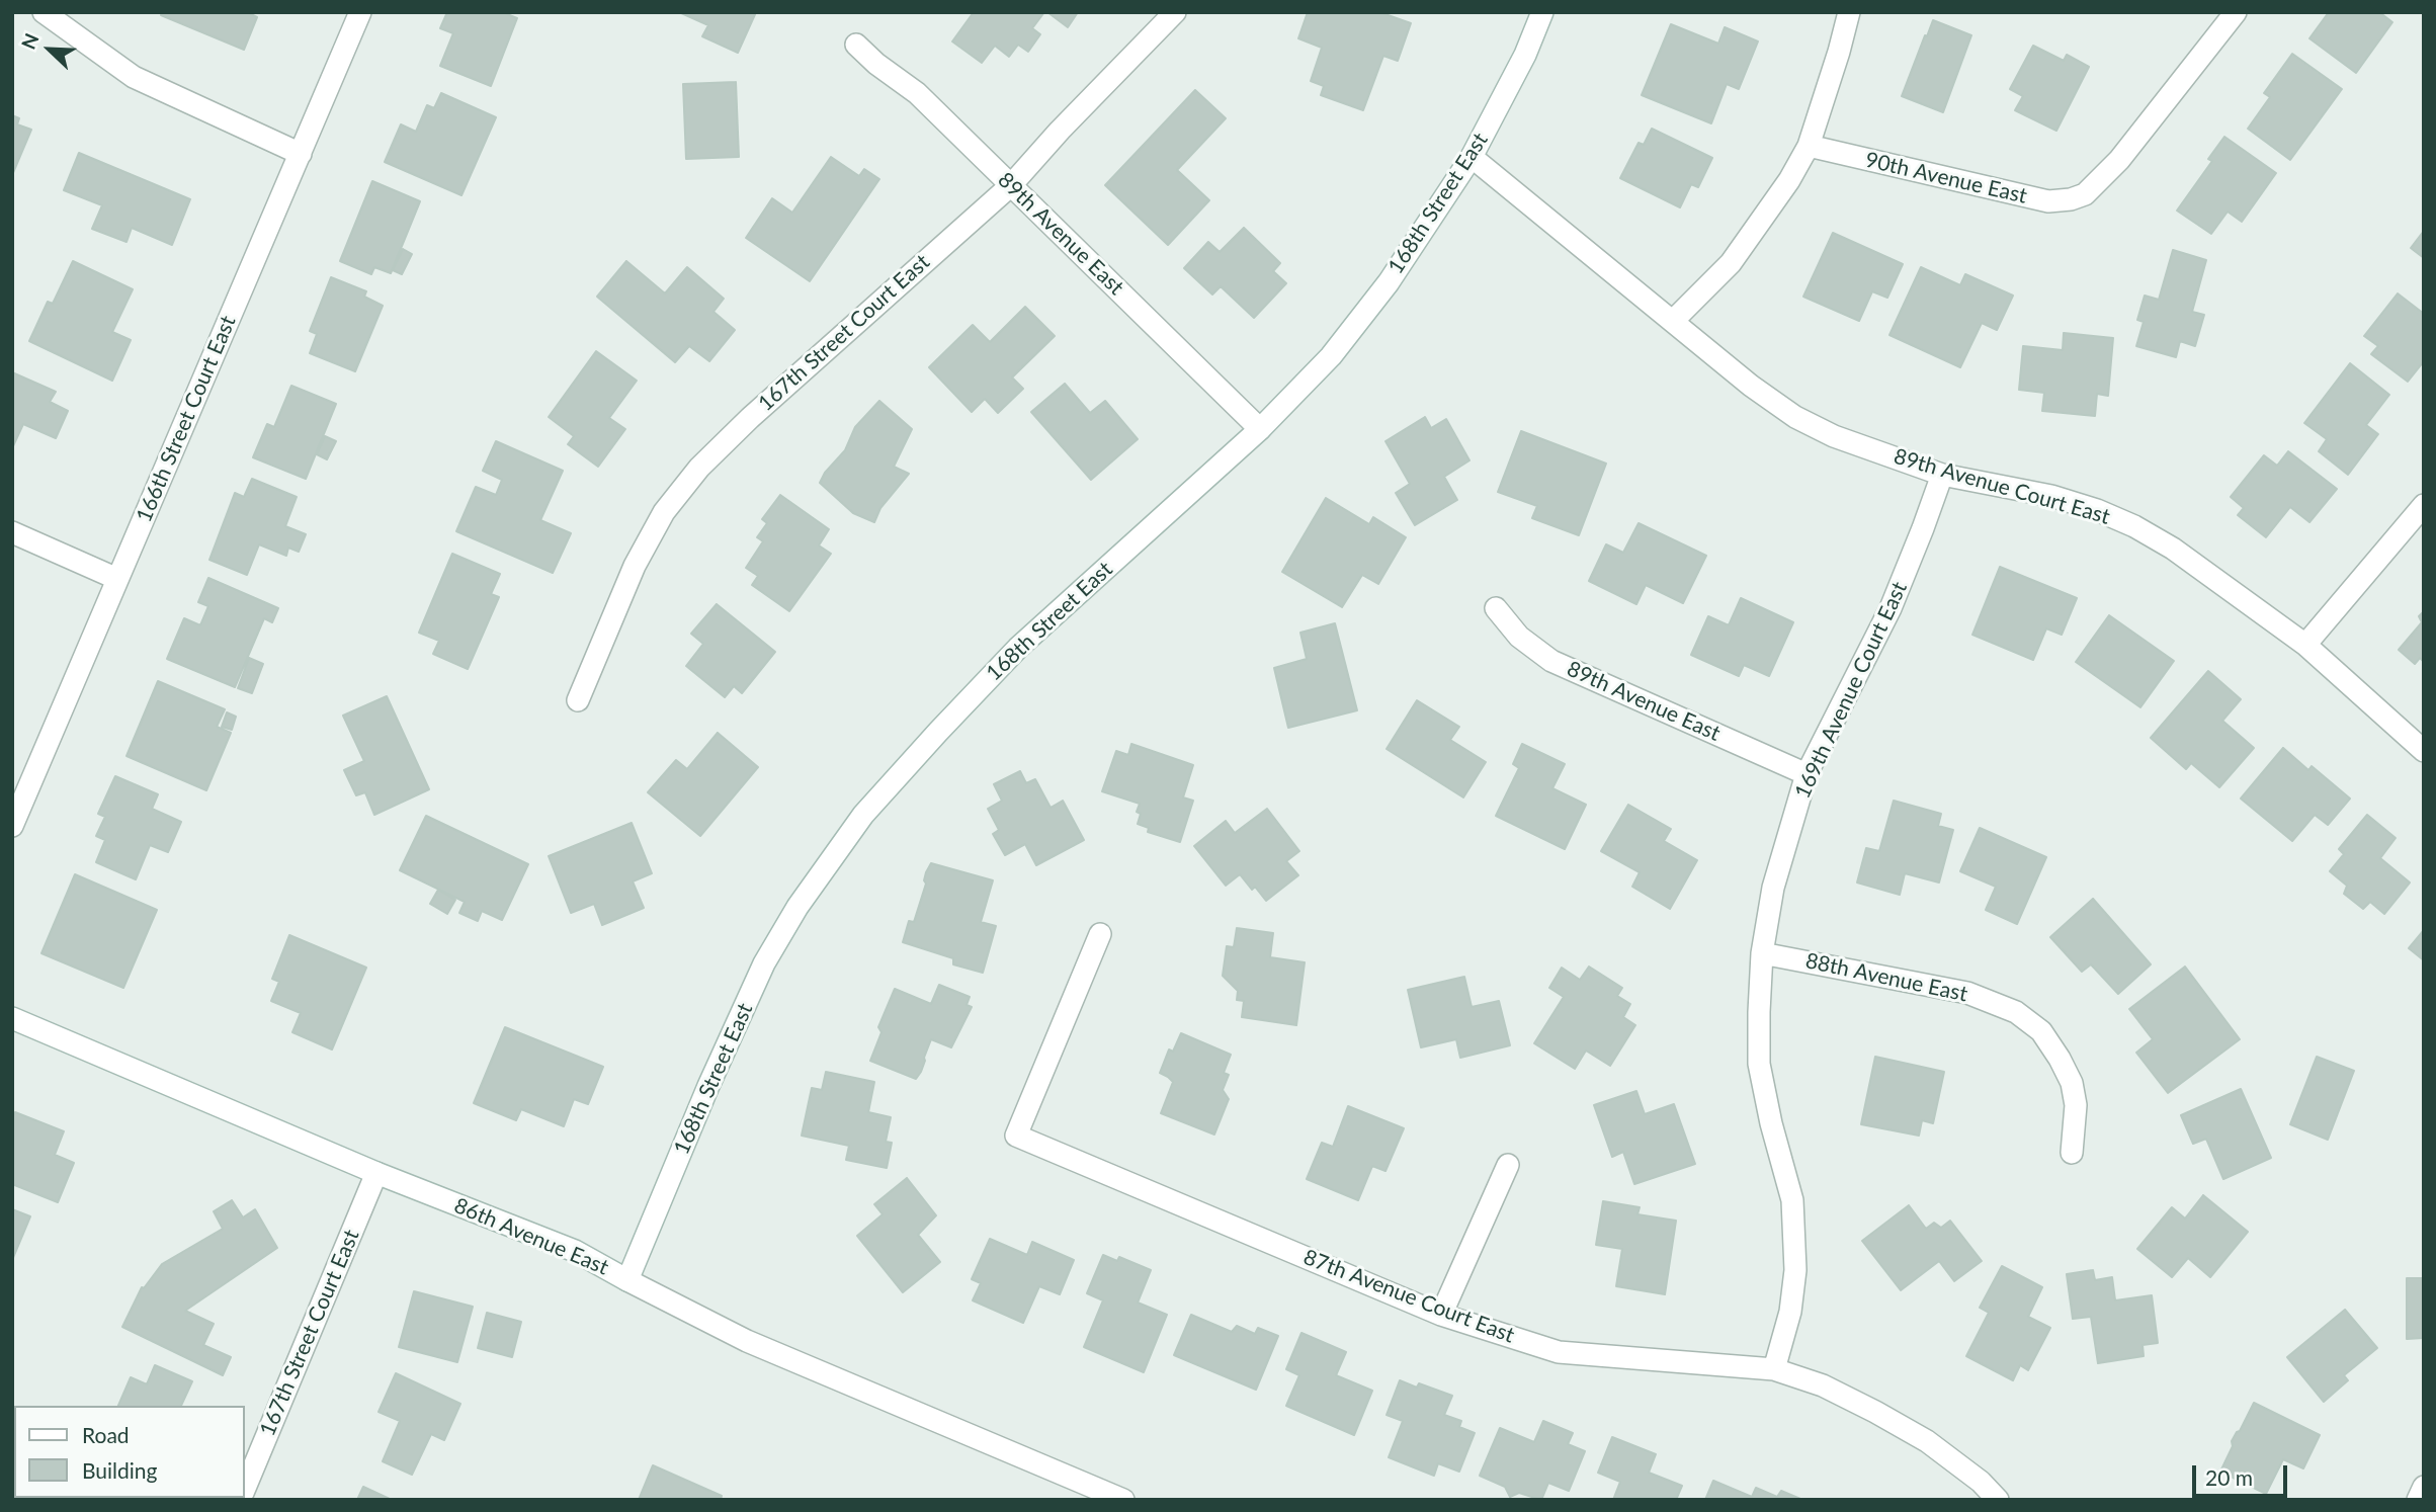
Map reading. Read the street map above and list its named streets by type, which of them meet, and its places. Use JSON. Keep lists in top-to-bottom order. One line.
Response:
{"streets":{"street":["90th Avenue East","168th Street East","89th Avenue East","167th Street Court East","166th Street Court East","89th Avenue Court East","169th Avenue Court East","88th Avenue East","86th Avenue East","87th Avenue Court East"]},"crossings":[["168th Street East","89th Avenue East"],["168th Street East","89th Avenue Court East"],["168th Street East","86th Avenue East"],["89th Avenue East","167th Street Court East"],["89th Avenue East","169th Avenue Court East"],["167th Street Court East","86th Avenue East"],["89th Avenue Court East","169th Avenue Court East"],["169th Avenue Court East","88th Avenue East"],["169th Avenue Court East","87th Avenue Court East"]],"legend":["Road","Building"],"scale_bar":"20 m","north":"top left"}
